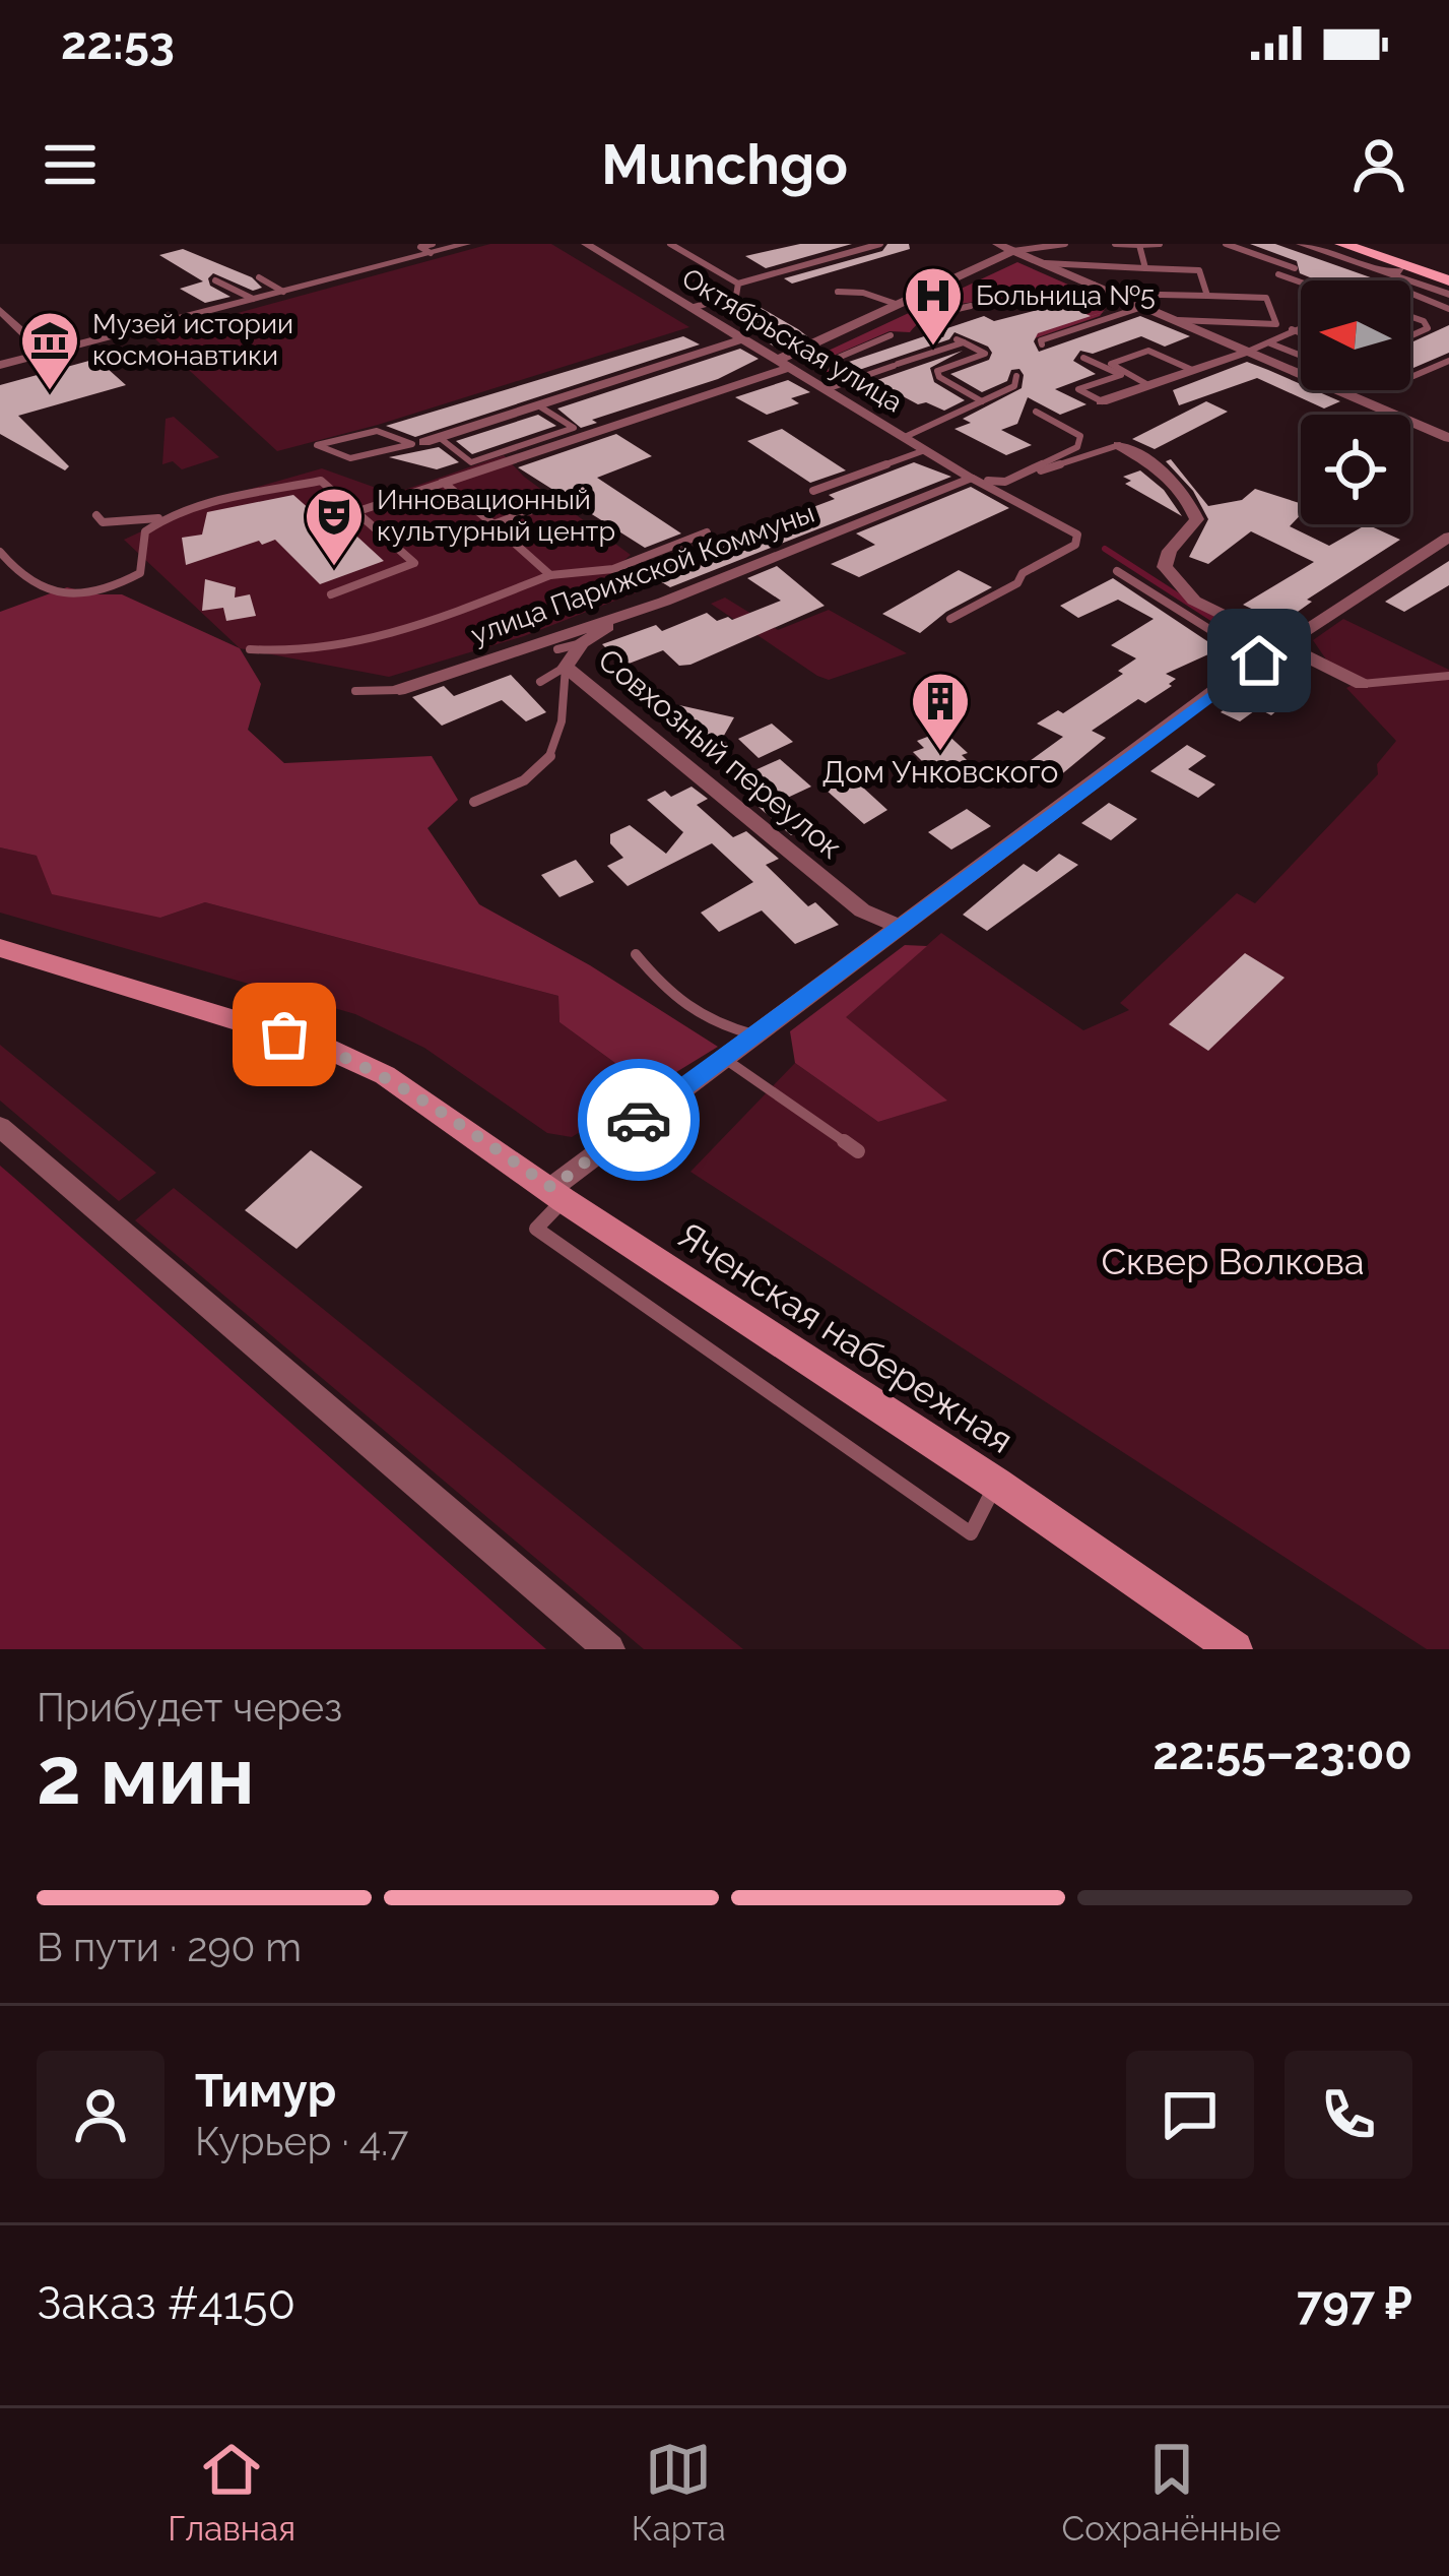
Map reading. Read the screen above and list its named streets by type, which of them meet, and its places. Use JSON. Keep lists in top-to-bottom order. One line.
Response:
{"streets":{"street":["Октябрьская улица","улица Парижской Коммуны","Совхозный переулок","Яченская набережная"]},"crossings":[["Октябрьская улица","улица Парижской Коммуны"],["улица Парижской Коммуны","Совхозный переулок"]],"parks":["Сквер Волкова"],"places":{"hospital":["Больница №5"],"museum":["Музей истории космонавтики"],"theatre":["Инновационный культурный центр"],"building":["Дом Унковского"]},"north":"left","page":{"status":"22:53","header":"Munchgo","heading":["2 мин","Прибудет через","22:55–23:00"],"panel":["Тимур","Курьер · 4.7","Заказ #4150","797 ₽"],"bar":"В пути · 290 m","tabs":["Главная","Карта","Сохранённые"]}}
